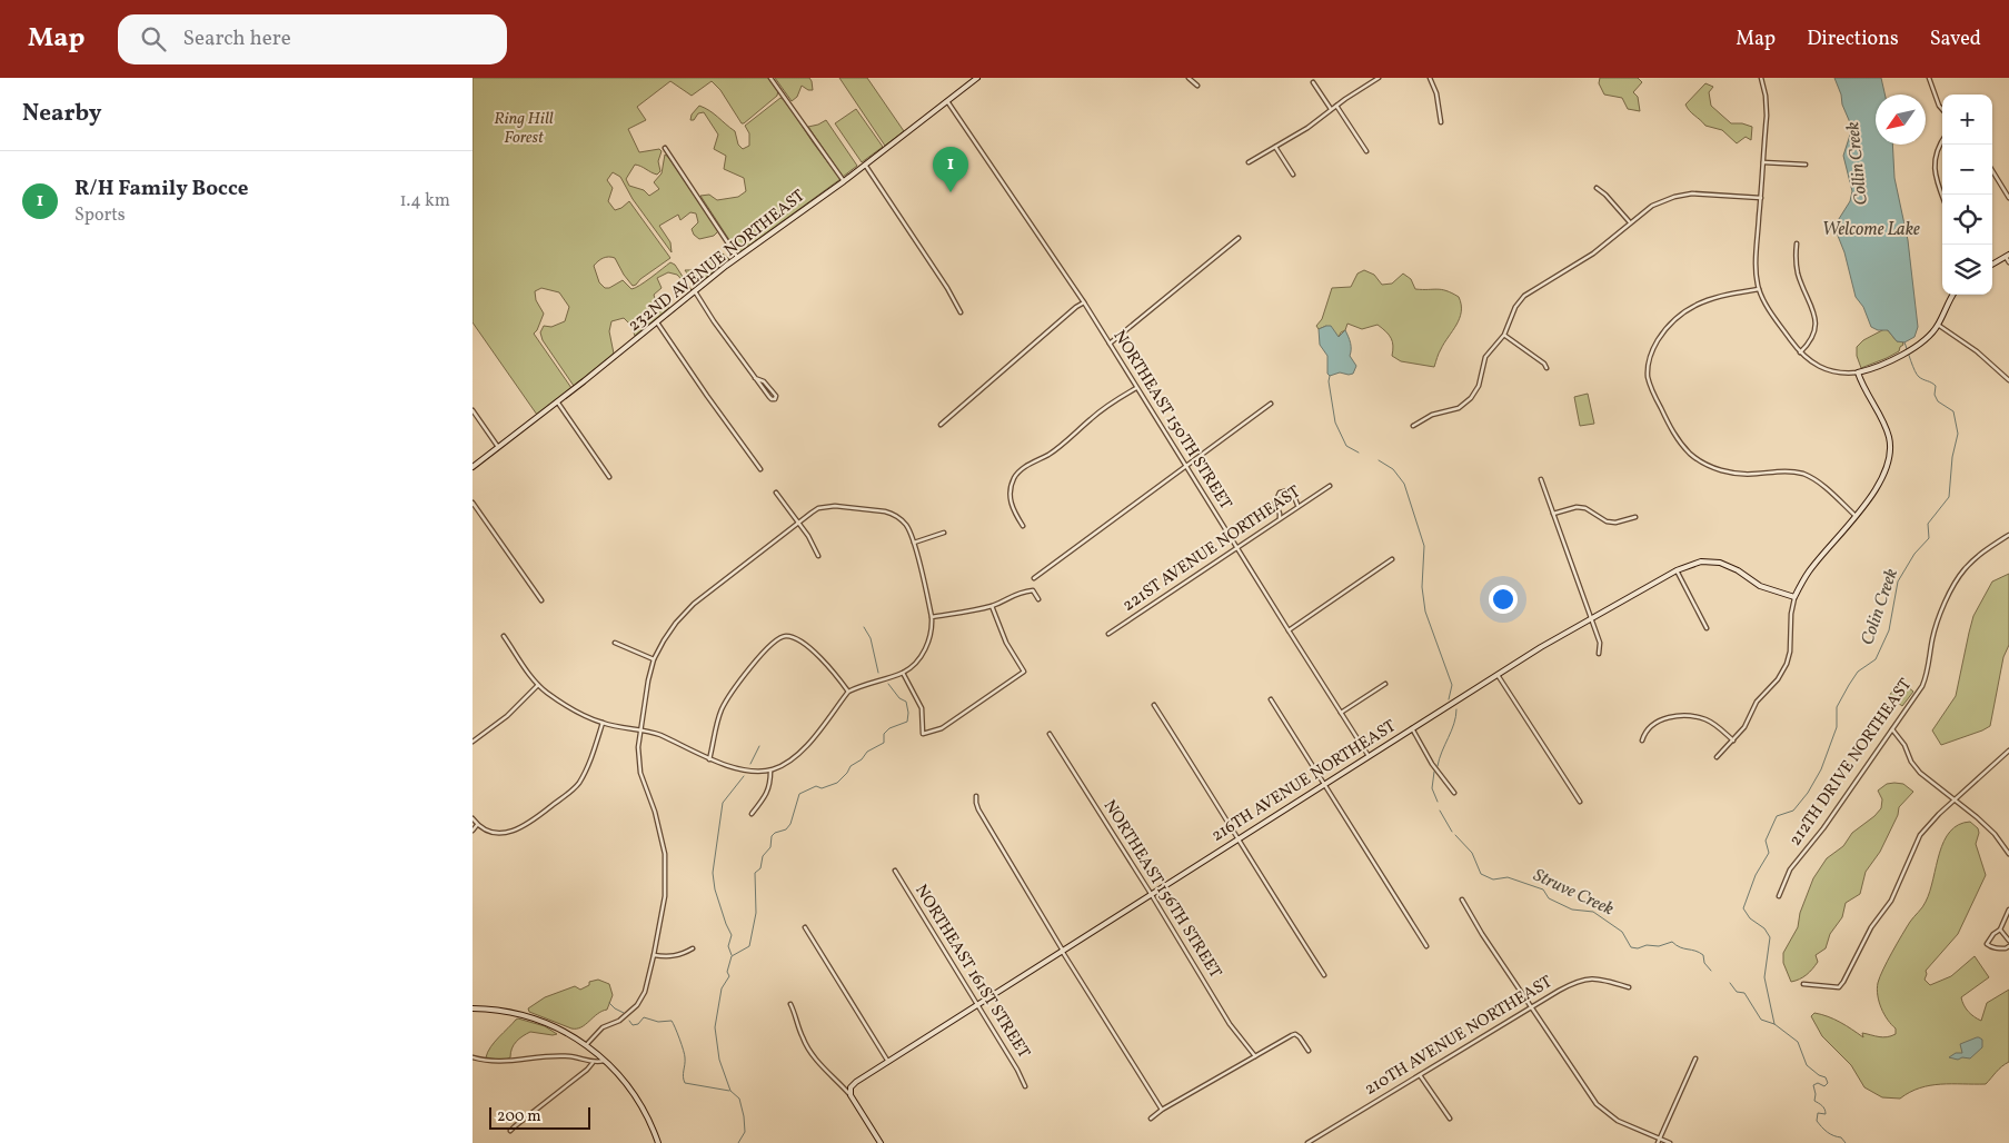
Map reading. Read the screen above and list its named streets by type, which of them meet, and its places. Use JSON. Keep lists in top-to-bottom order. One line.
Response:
{"streets":{"street":["232ND AVENUE NORTHEAST","NORTHEAST 150TH STREET","221ST AVENUE NORTHEAST","212TH DRIVE NORTHEAST","216TH AVENUE NORTHEAST","NORTHEAST 156TH STREET","NORTHEAST 161ST STREET","210TH AVENUE NORTHEAST"]},"crossings":[["232ND AVENUE NORTHEAST","NORTHEAST 150TH STREET"],["NORTHEAST 150TH STREET","221ST AVENUE NORTHEAST"],["NORTHEAST 150TH STREET","216TH AVENUE NORTHEAST"],["216TH AVENUE NORTHEAST","NORTHEAST 156TH STREET"],["216TH AVENUE NORTHEAST","NORTHEAST 161ST STREET"]],"water":["Collin Creek","Welcome Lake","Colin Creek","Struve Creek"],"parks":["Ring Hill Forest"],"scale_bar":"200 m","north":"bottom left","page":{"header":"Map","search":"Search here","nav":["Map","Directions","Saved"],"heading":"Nearby","map_buttons":["+","−"],"pins":"1","list":[{"mark":"1","name":"R/H Family Bocce","note":"Sports","value":"1.4 km"}],"scale":"200 m"}}
